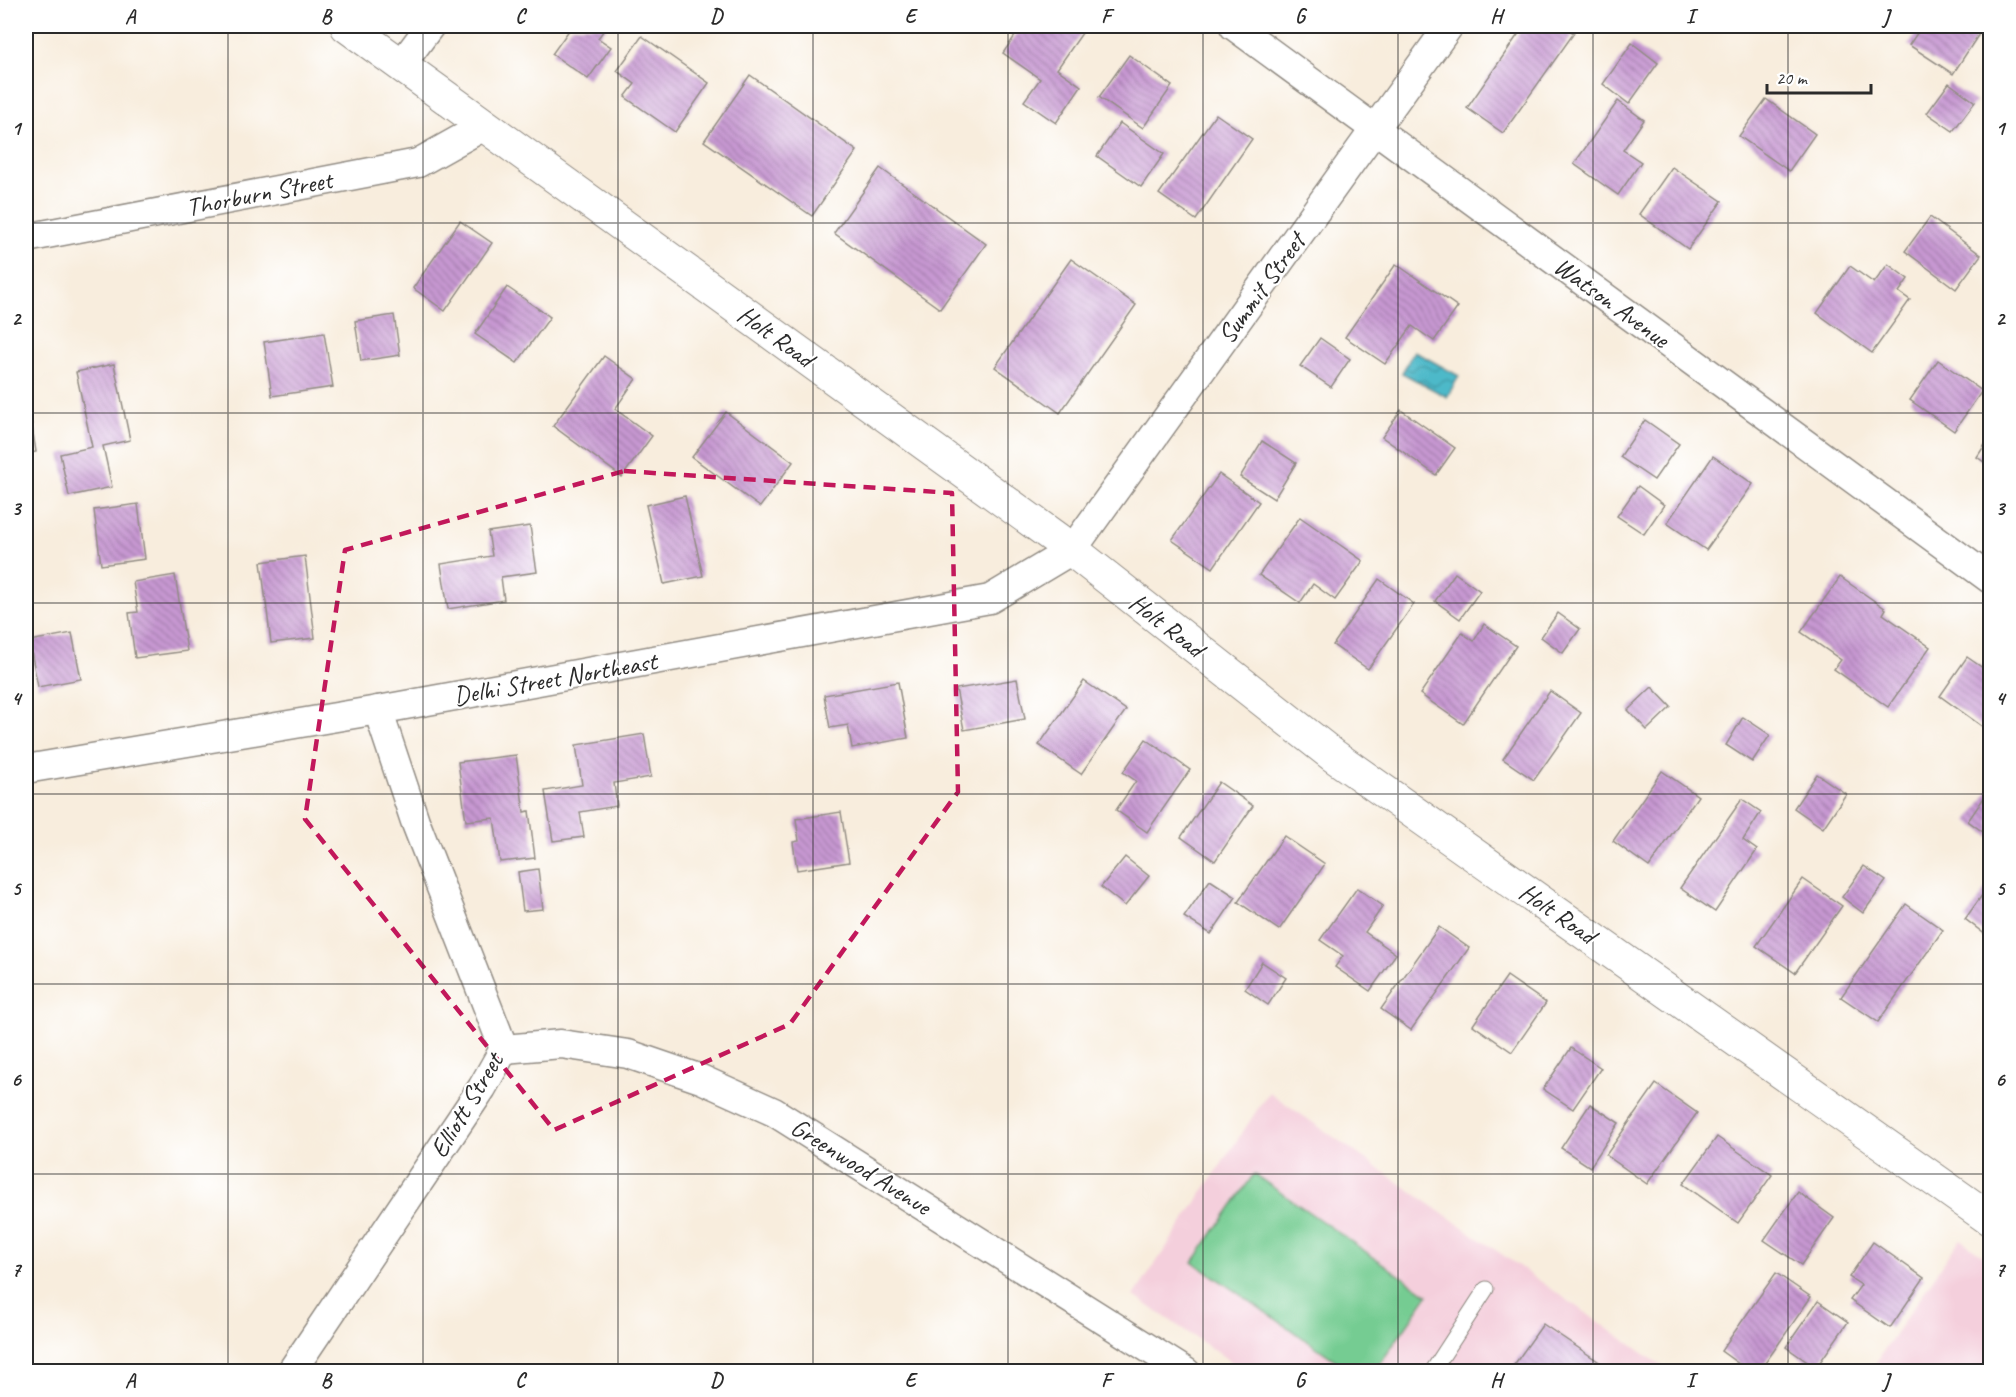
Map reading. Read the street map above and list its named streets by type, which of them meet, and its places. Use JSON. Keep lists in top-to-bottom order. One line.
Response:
{"streets":{"main road":["Holt Road"],"street":["Thorburn Street","Summit Street","Watson Avenue","Delhi Street Northeast","Elliott Street","Greenwood Avenue"]},"crossings":[["Thorburn Street","Holt Road"],["Summit Street","Watson Avenue"],["Summit Street","Holt Road"],["Summit Street","Delhi Street Northeast"],["Holt Road","Delhi Street Northeast"],["Delhi Street Northeast","Elliott Street"],["Elliott Street","Greenwood Avenue"]],"scale_bar":"20 m","grid":{"columns":["A","B","C","D","E","F","G","H","I","J"],"rows":["1","2","3","4","5","6","7"]}}
